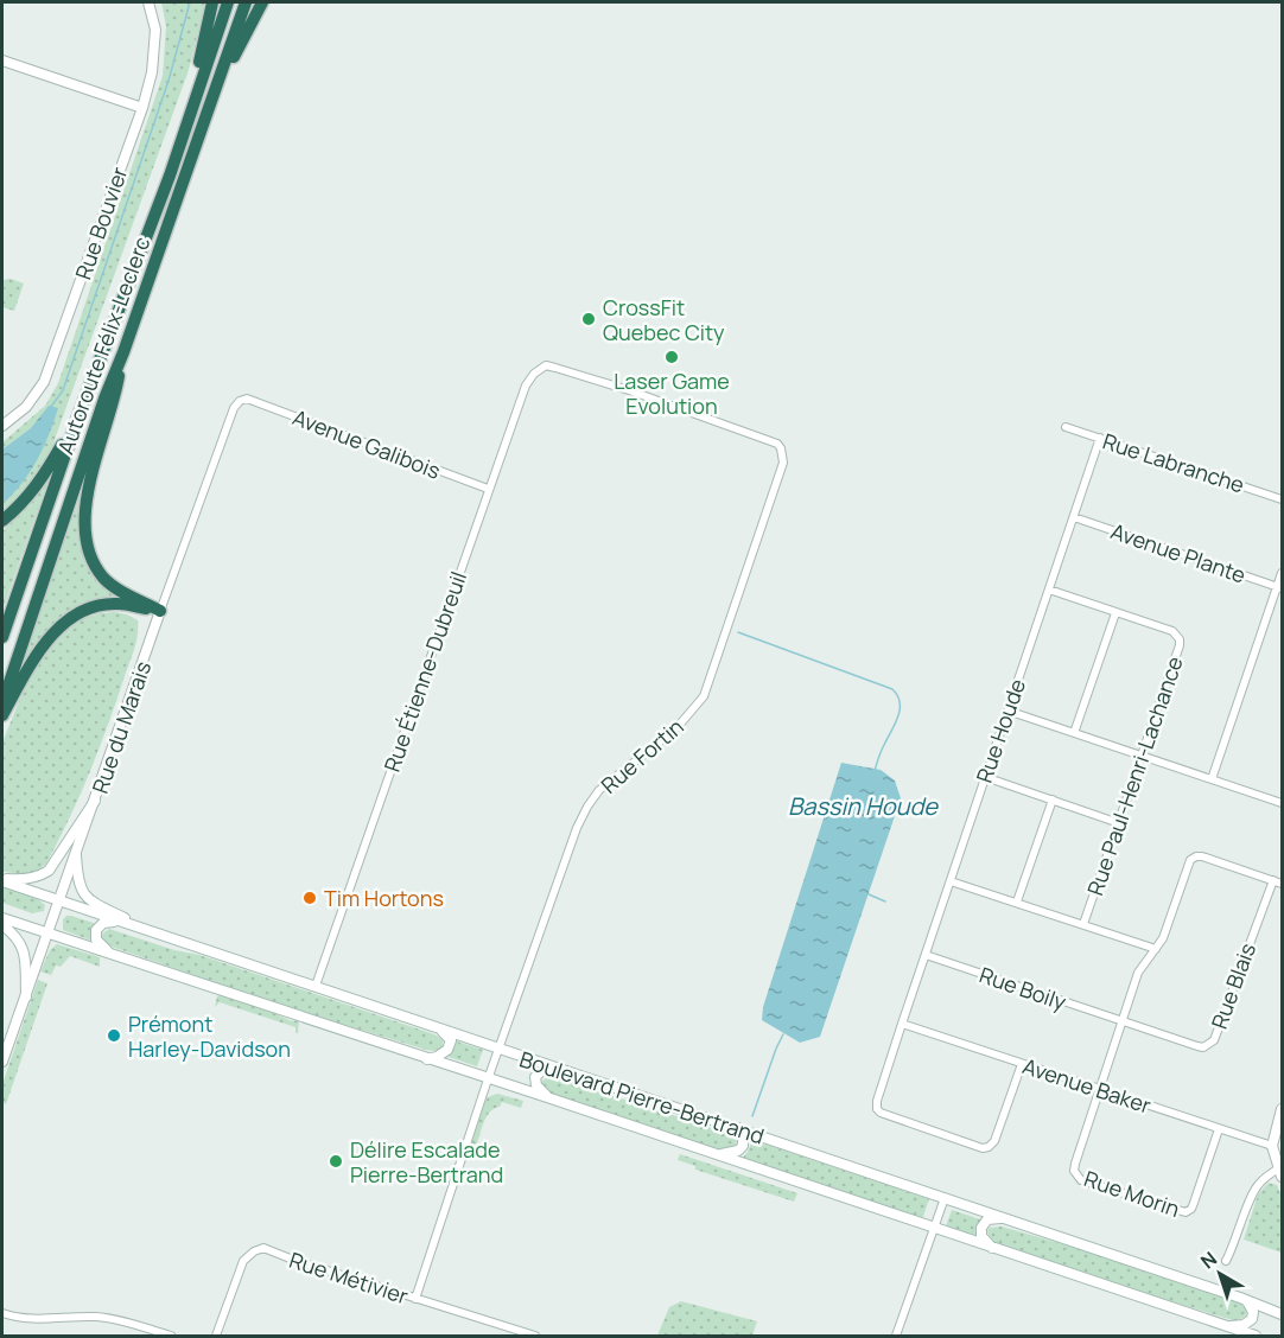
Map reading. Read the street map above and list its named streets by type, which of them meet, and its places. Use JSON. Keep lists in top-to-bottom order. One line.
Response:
{"streets":{"highway":["Autoroute Félix-Leclerc"],"main road":["Boulevard Pierre-Bertrand"],"street":["Rue Bouvier","Avenue Galibois","Rue Labranche","Avenue Plante","Rue Étienne-Dubreuil","Rue du Marais","Rue Houde","Rue Fortin","Rue Paul-Henri-Lachance","Rue Blais","Rue Boily","Avenue Baker","Rue Morin","Rue Métivier"]},"crossings":[["Avenue Galibois","Rue Étienne-Dubreuil"],["Avenue Galibois","Rue du Marais"],["Rue Labranche","Rue Houde"],["Avenue Plante","Rue Houde"],["Rue Étienne-Dubreuil","Rue Fortin"],["Rue Étienne-Dubreuil","Boulevard Pierre-Bertrand"],["Rue du Marais","Boulevard Pierre-Bertrand"],["Rue Houde","Rue Paul-Henri-Lachance"],["Rue Houde","Rue Boily"],["Rue Houde","Avenue Baker"],["Rue Fortin","Boulevard Pierre-Bertrand"],["Rue Fortin","Rue Métivier"],["Rue Blais","Rue Boily"],["Avenue Baker","Rue Morin"]],"water":["Bassin Houde"],"places":["CrossFit Quebec City","Laser Game Evolution","Tim Hortons","Prémont Harley-Davidson","Délire Escalade Pierre-Bertrand"],"north":"top left"}
